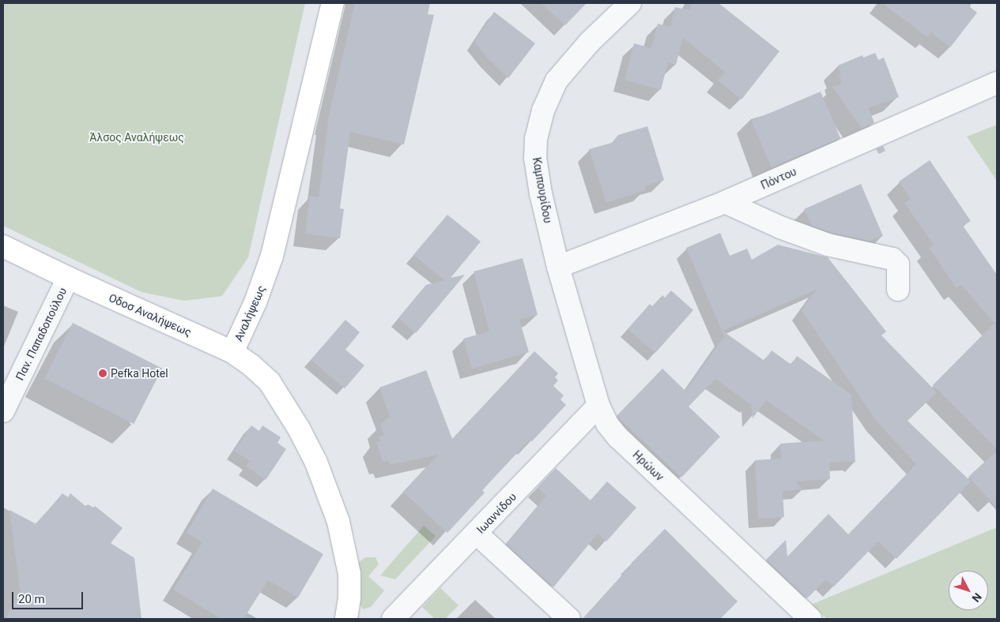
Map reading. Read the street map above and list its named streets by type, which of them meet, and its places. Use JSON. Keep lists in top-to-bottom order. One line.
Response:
{"streets":{"street":["Πόντου","Καμπουρίδου","Αναλήψεως","Οδοσ Αναλήψεως","Παν. Παπαδοπούλου","Ηρώων","Ιωαννίδου"]},"crossings":[["Πόντου","Καμπουρίδου"],["Πόντου","Ηρώων"],["Καμπουρίδου","Ηρώων"],["Αναλήψεως","Οδοσ Αναλήψεως"],["Οδοσ Αναλήψεως","Παν. Παπαδοπούλου"],["Ηρώων","Ιωαννίδου"]],"parks":["Άλσος Αναλήψεως"],"places":["Pefka Hotel"],"scale_bar":"20 m","north":"bottom right"}
